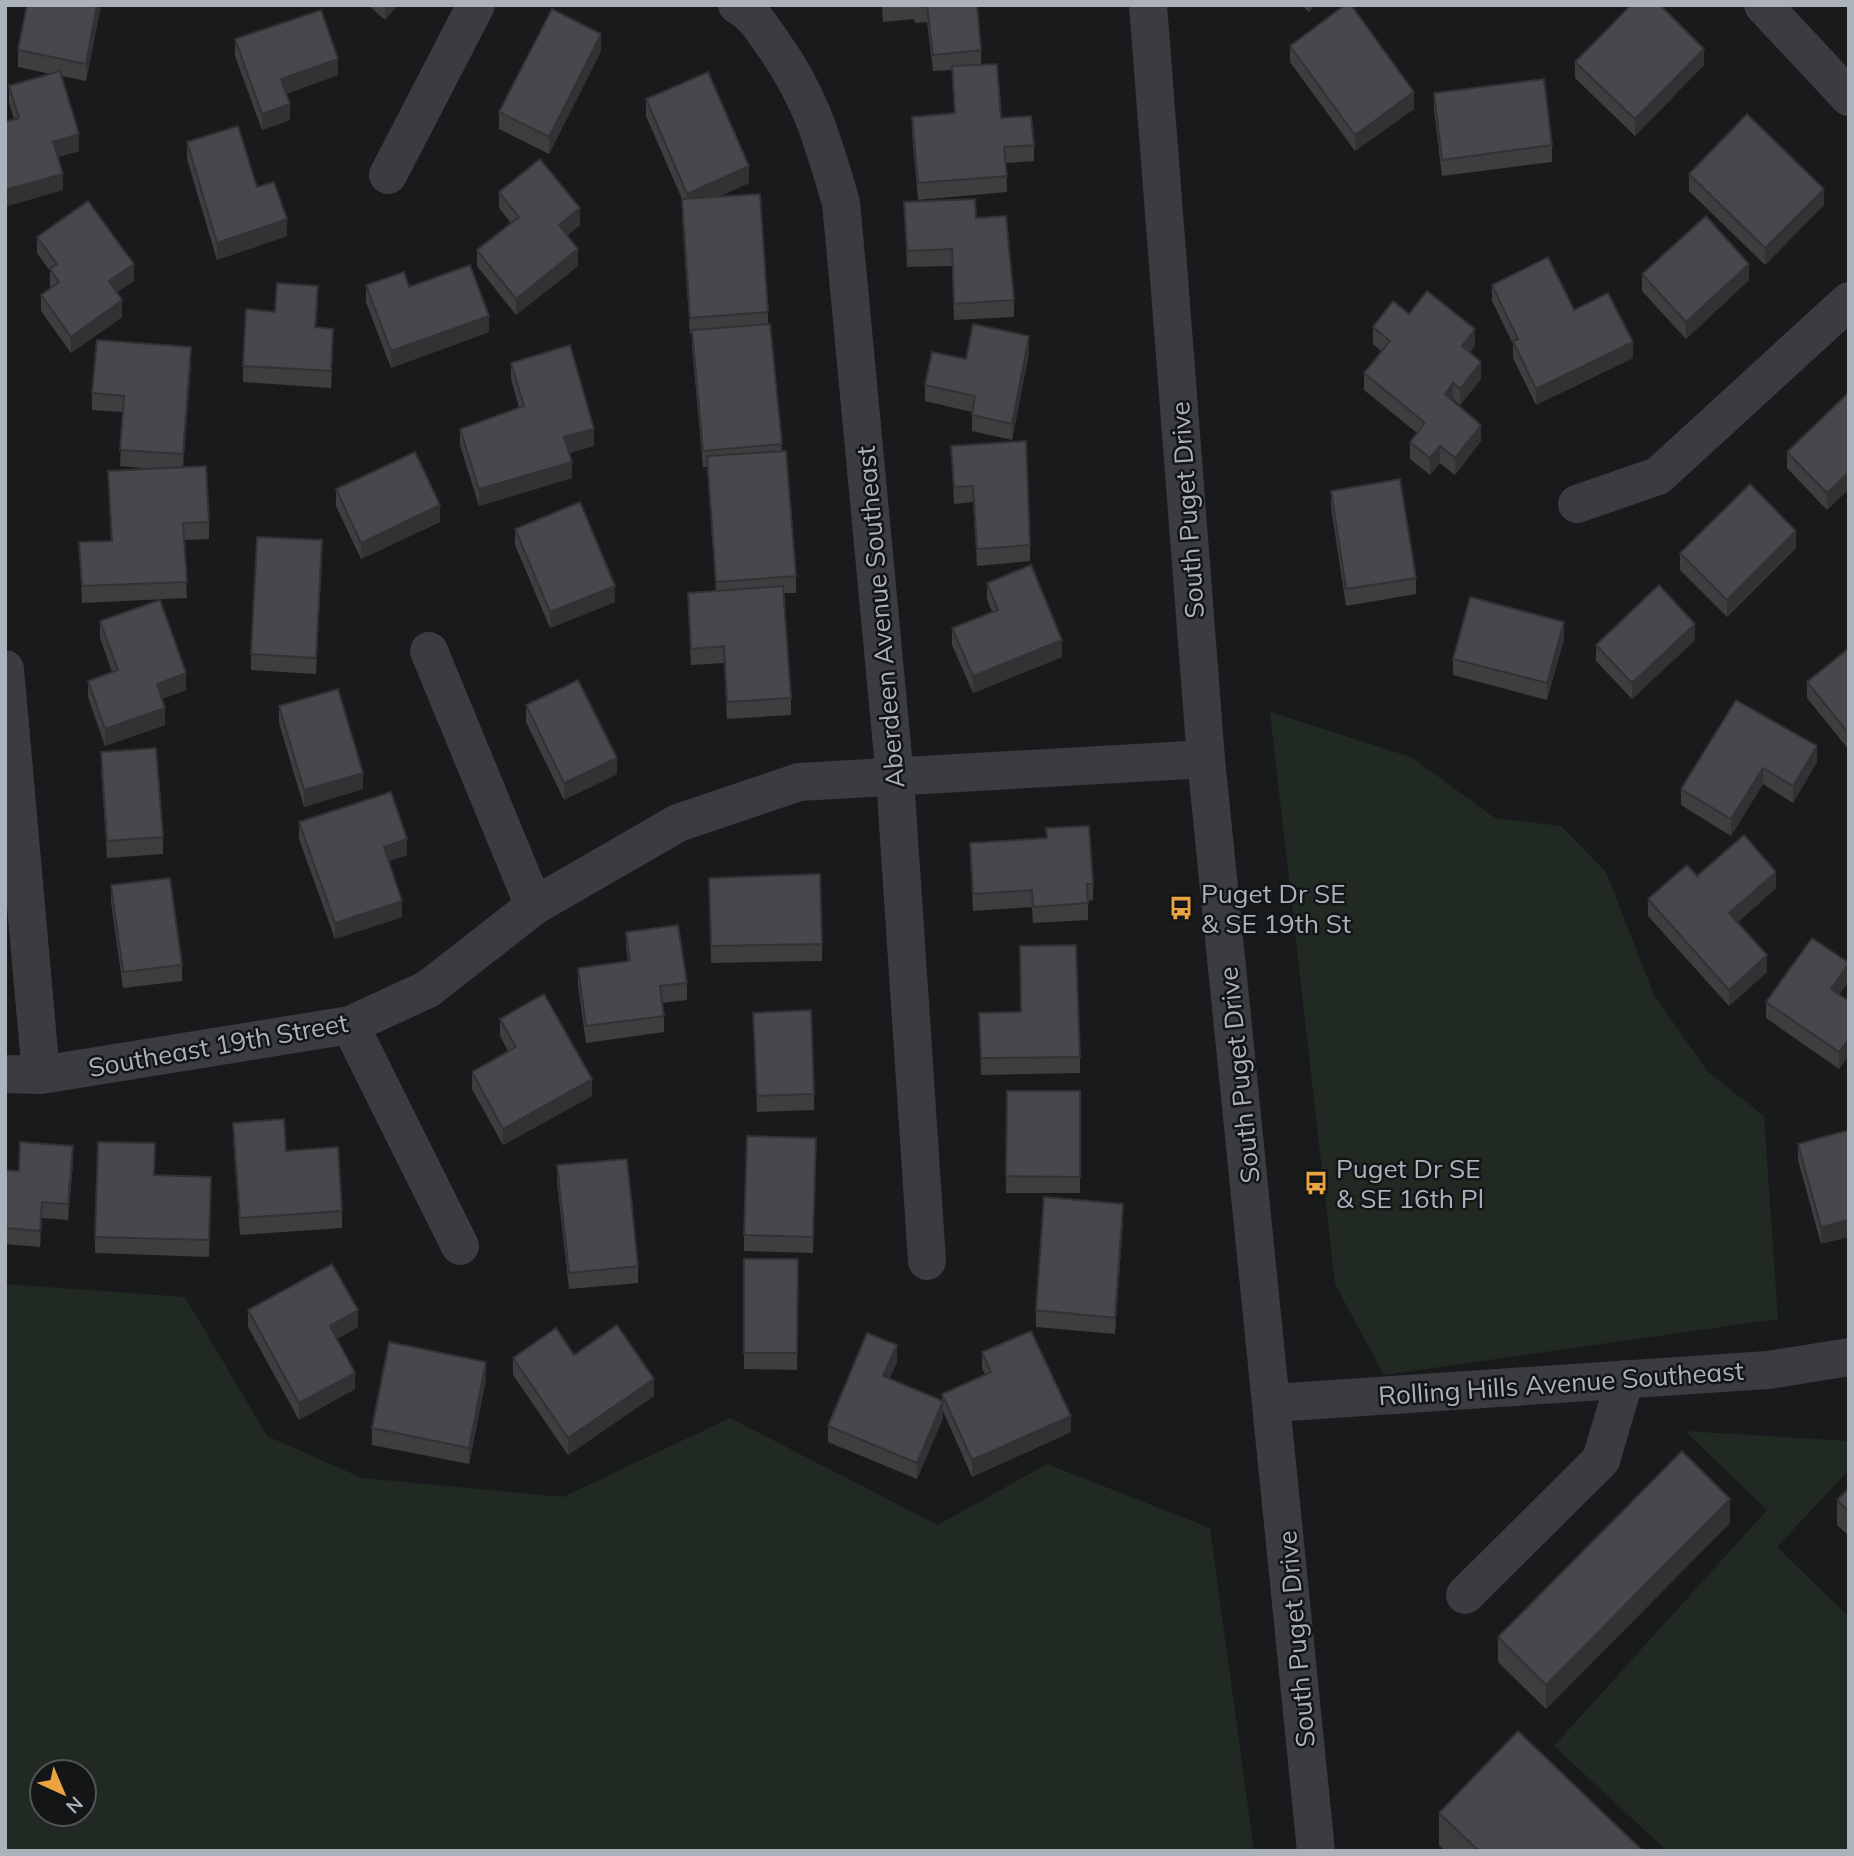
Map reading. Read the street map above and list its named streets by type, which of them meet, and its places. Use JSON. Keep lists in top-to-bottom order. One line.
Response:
{"streets":{"street":["South Puget Drive","Aberdeen Avenue Southeast","Southeast 19th Street","Rolling Hills Avenue Southeast"]},"crossings":[["South Puget Drive","Southeast 19th Street"],["South Puget Drive","Rolling Hills Avenue Southeast"],["Aberdeen Avenue Southeast","Southeast 19th Street"]],"places":{"bus stop":["Puget Dr SE & SE 19th St","Puget Dr SE & SE 16th Pl"]},"north":"bottom right"}
